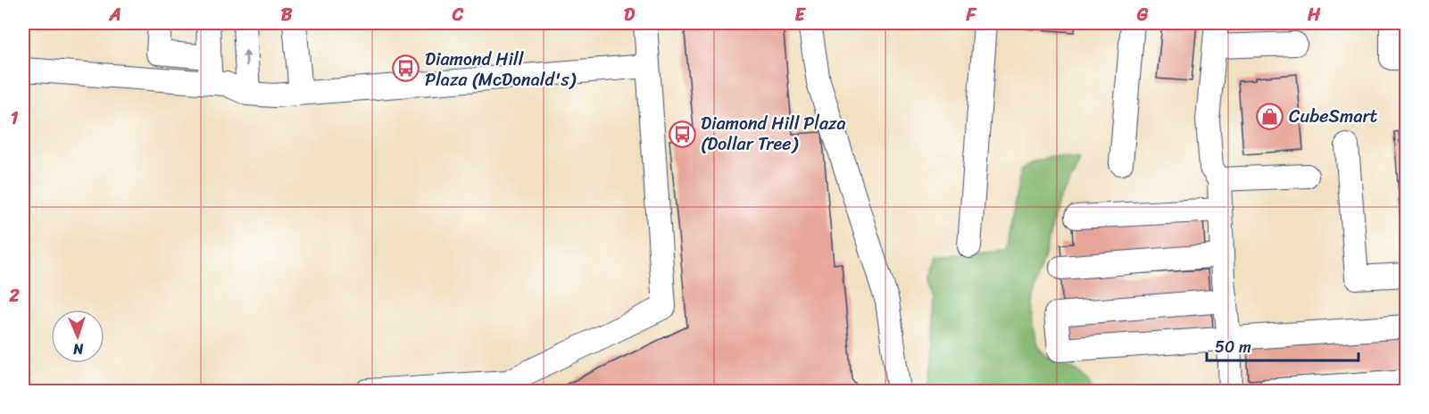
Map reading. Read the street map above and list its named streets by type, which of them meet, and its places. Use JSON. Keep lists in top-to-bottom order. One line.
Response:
{"places":{"bus stop":["Diamond Hill Plaza (McDonald's)","Diamond Hill Plaza (Dollar Tree)"],"shop":["CubeSmart"]},"scale_bar":"50 m","north":"bottom","grid":{"columns":["A","B","C","D","E","F","G","H"],"rows":["1","2"]}}
